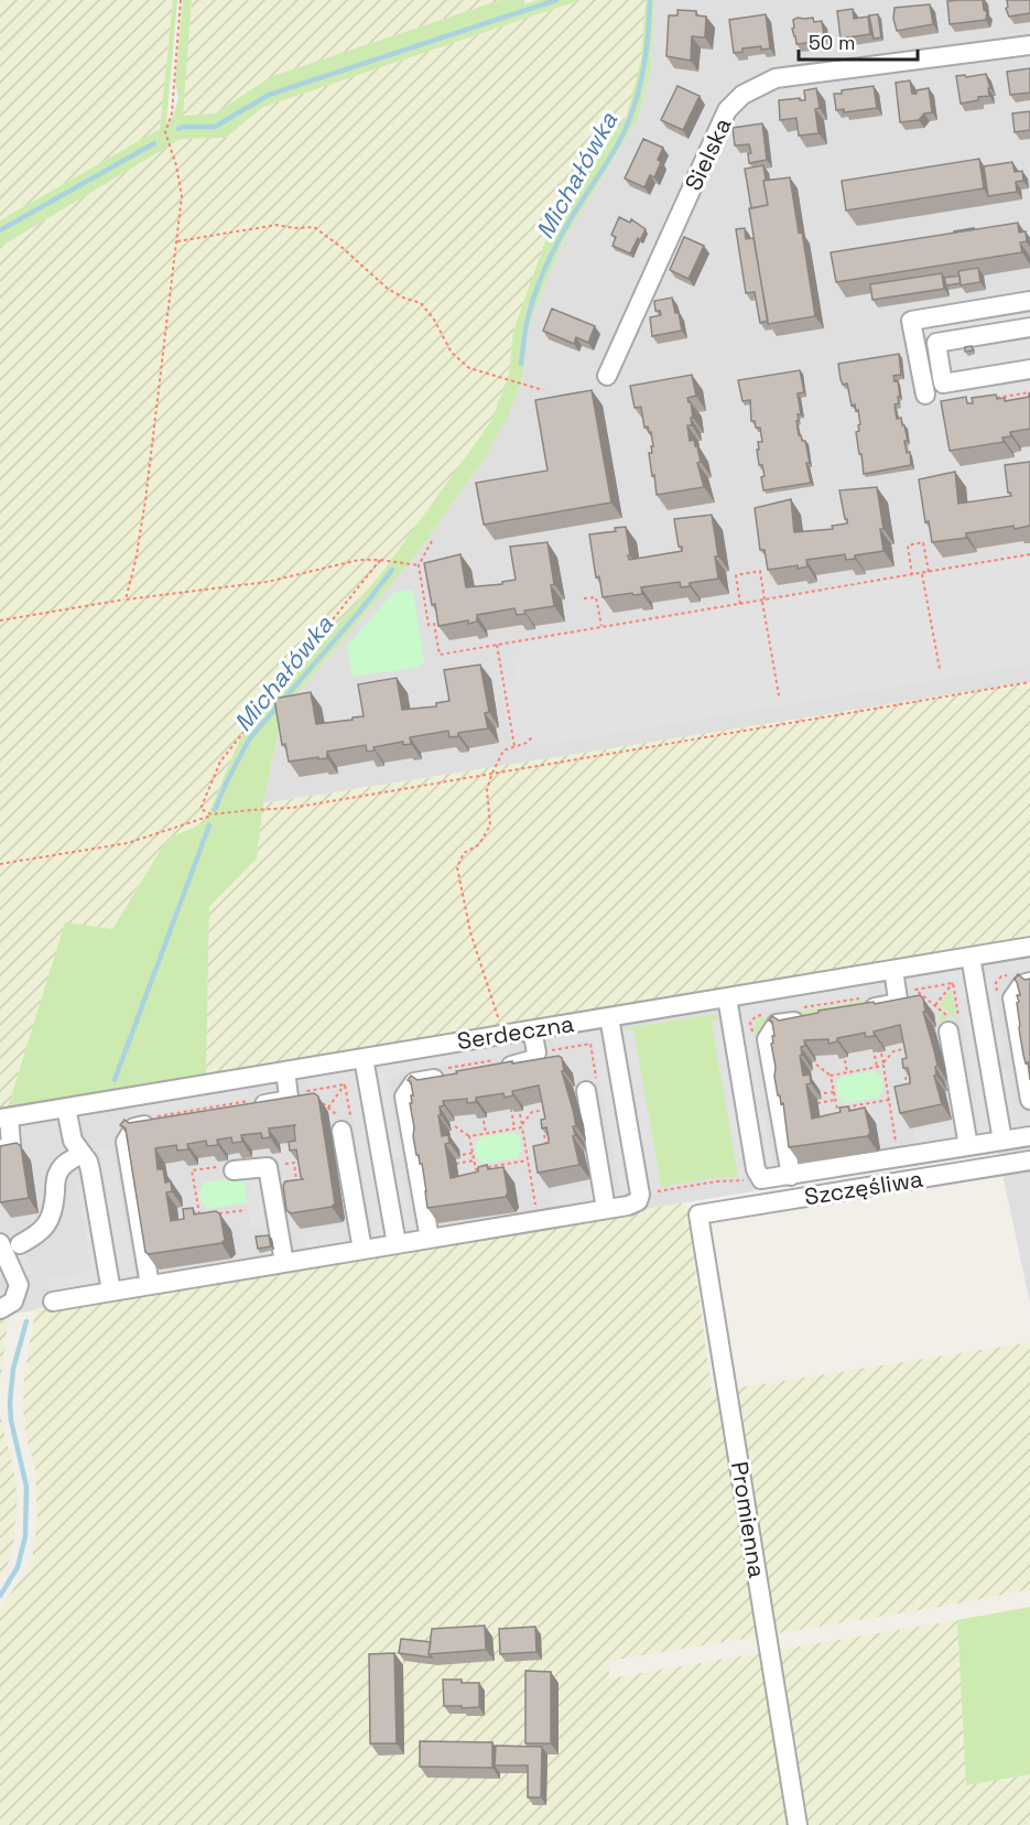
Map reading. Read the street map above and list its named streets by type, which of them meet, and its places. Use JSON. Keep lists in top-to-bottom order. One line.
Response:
{"streets":{"street":["Sielska","Serdeczna","Szczęśliwa","Promienna"]},"crossings":[["Szczęśliwa","Promienna"]],"water":["Michałówka"],"scale_bar":"50 m"}
